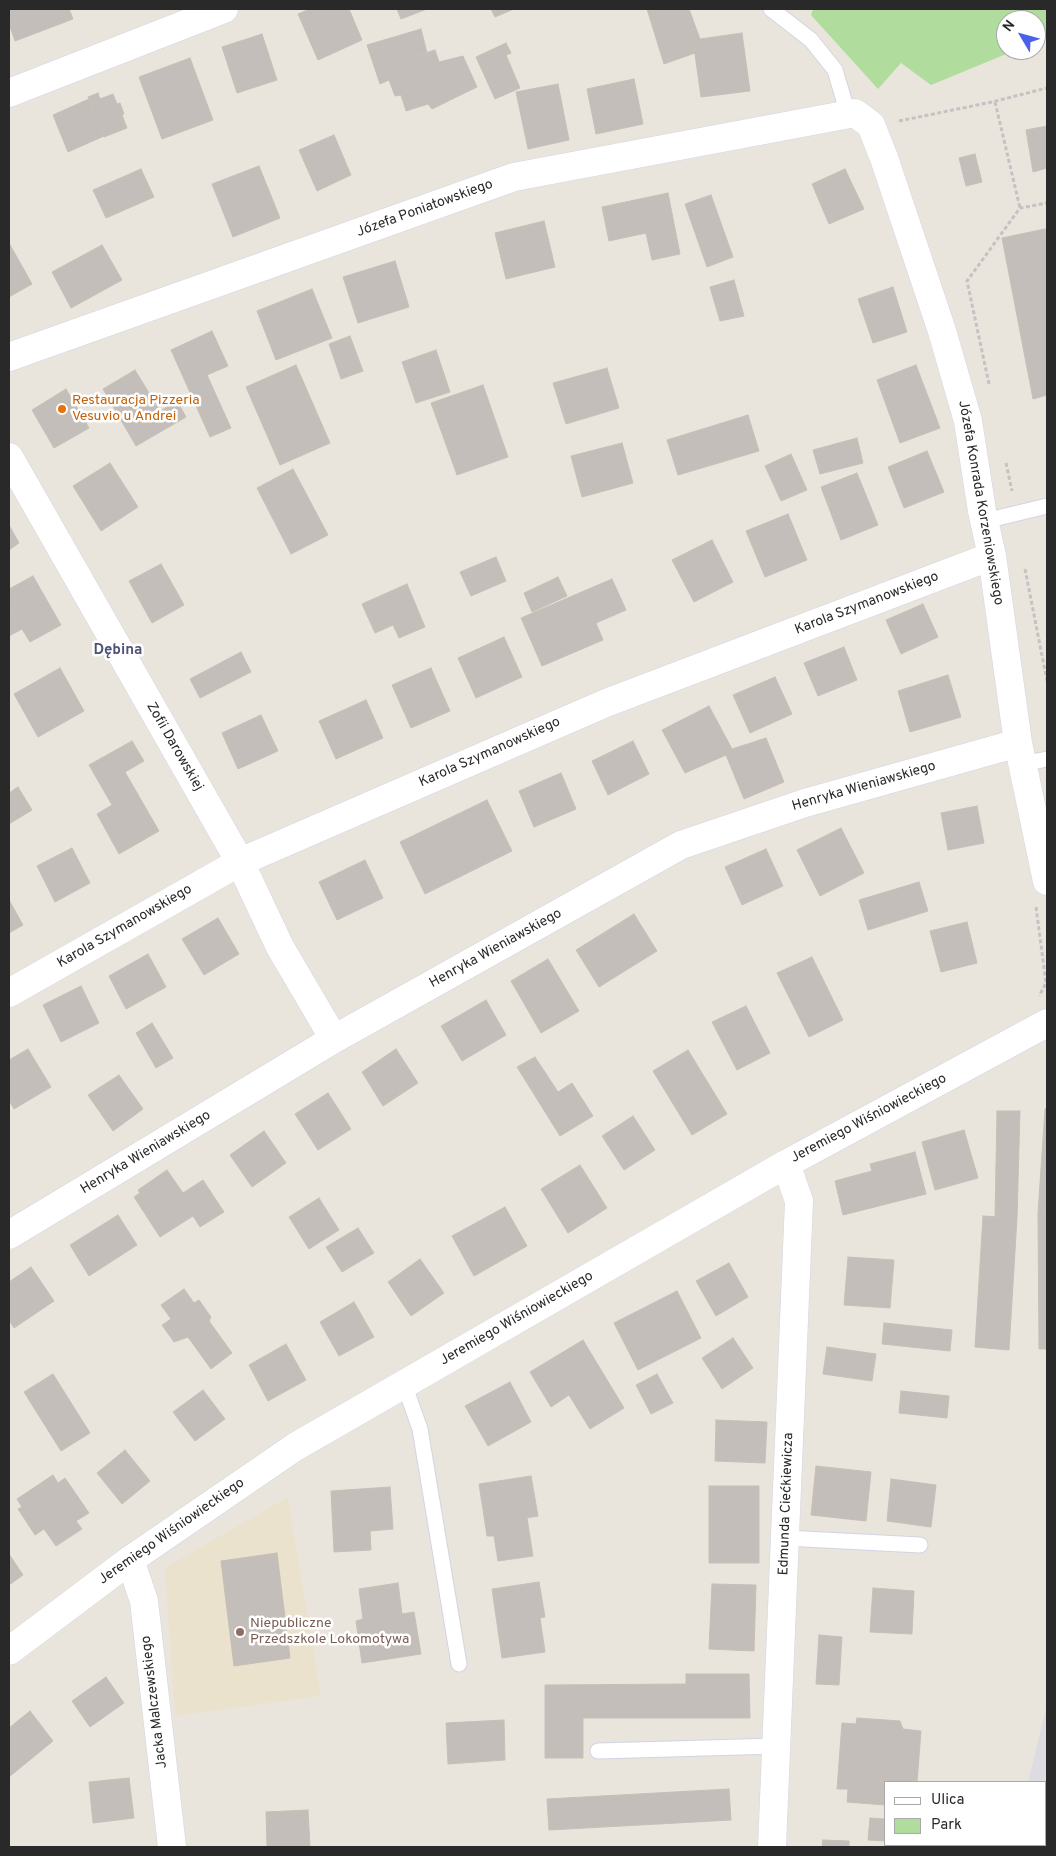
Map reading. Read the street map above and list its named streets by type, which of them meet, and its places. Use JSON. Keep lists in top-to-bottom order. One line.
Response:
{"streets":{"street":["Józefa Poniatowskiego","Józefa Konrada Korzeniowskiego","Karola Szymanowskiego","Zofii Darowskiej","Henryka Wieniawskiego","Jeremiego Wiśniowieckiego","Edmunda Ciećkiewicza","Jacka Malczewskiego"]},"crossings":[["Józefa Poniatowskiego","Józefa Konrada Korzeniowskiego"],["Józefa Konrada Korzeniowskiego","Karola Szymanowskiego"],["Józefa Konrada Korzeniowskiego","Henryka Wieniawskiego"],["Karola Szymanowskiego","Zofii Darowskiej"],["Zofii Darowskiej","Henryka Wieniawskiego"],["Jeremiego Wiśniowieckiego","Edmunda Ciećkiewicza"],["Jeremiego Wiśniowieckiego","Jacka Malczewskiego"]],"districts":["Dębina"],"places":["Restauracja Pizzeria Vesuvio u Andrei","Niepubliczne Przedszkole Lokomotywa"],"legend":["Ulica","Park"],"north":"top left"}
